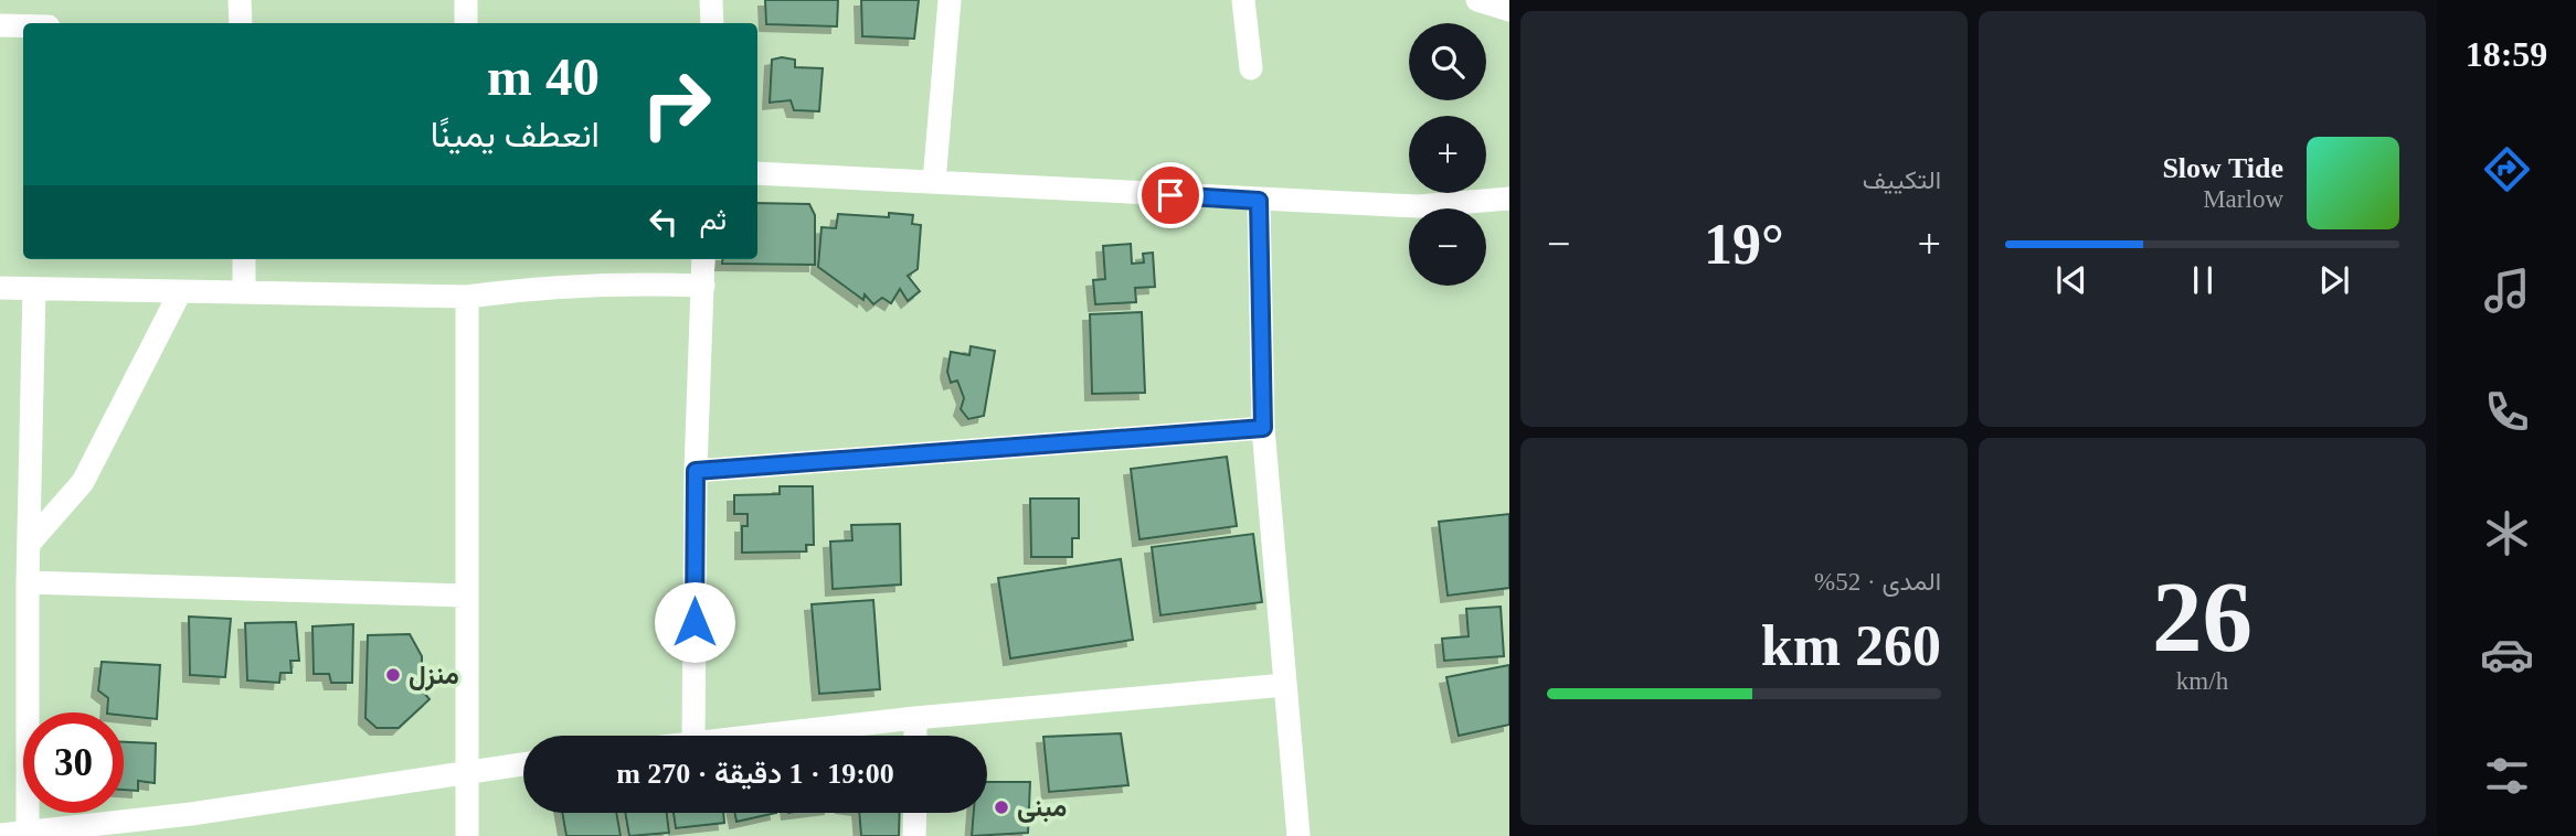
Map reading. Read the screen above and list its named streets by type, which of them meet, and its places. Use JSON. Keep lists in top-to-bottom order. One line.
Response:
{"places":["منزل","مبنى"],"page":{"tabs":"18:59","tile":["التكييف",["26","km/h"],["المدى · 52%","260 km"]],"map_buttons":["+","−"],"turn":["40 m","انعطف يمينًا"],"song":["Slow Tide","Marlow"],"then":"ثم","heat":["−","19°","+"],"limit":"30","trip":"19:00 · 1 دقيقة · 270 m"}}
